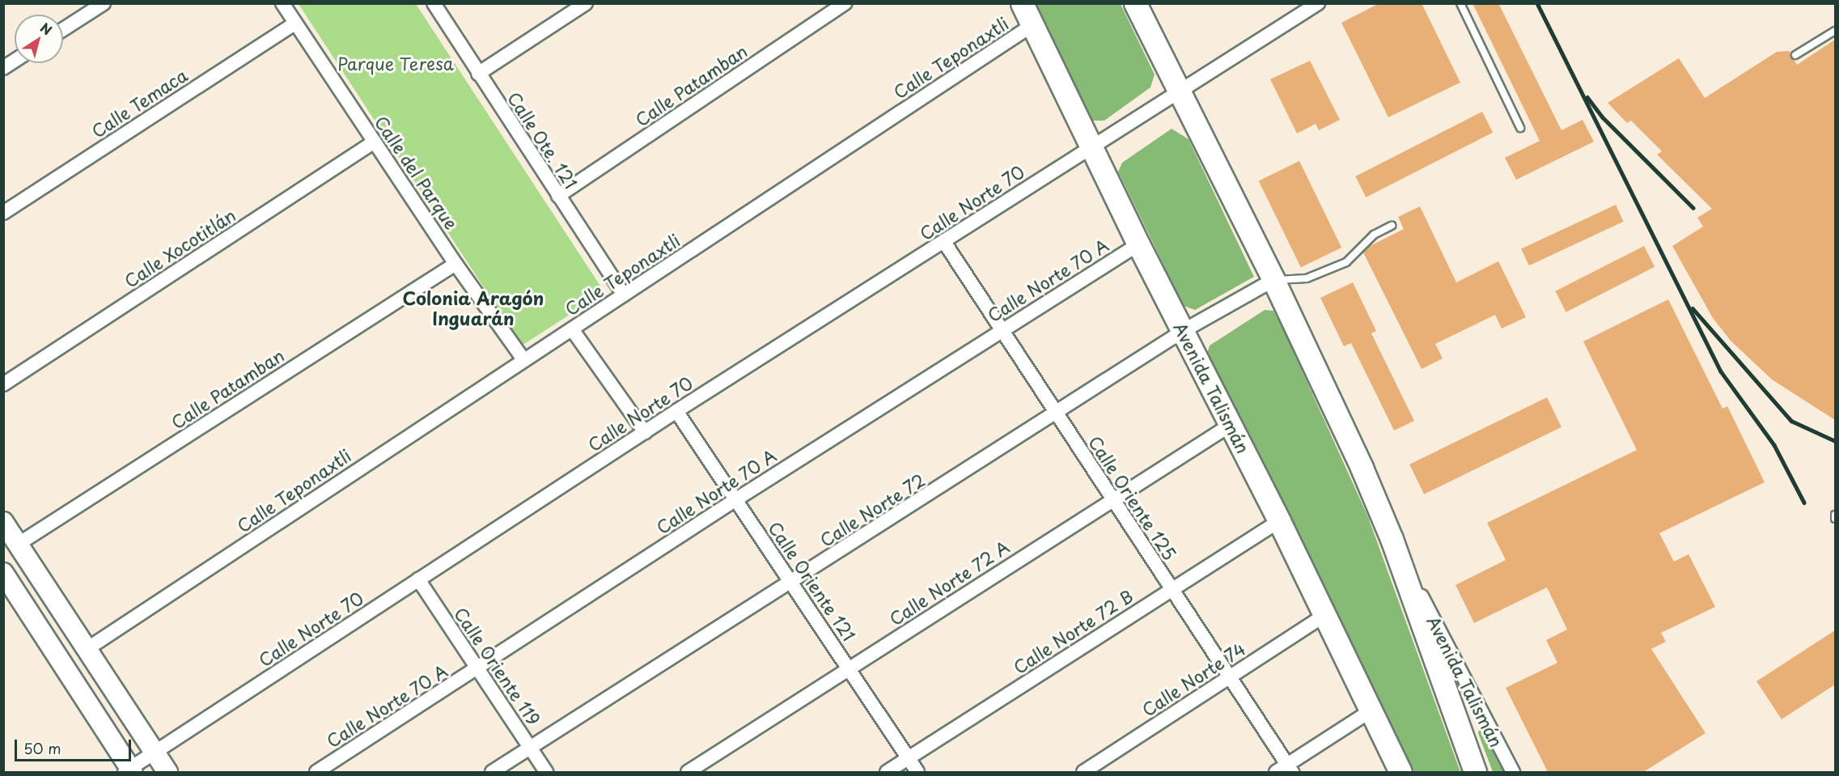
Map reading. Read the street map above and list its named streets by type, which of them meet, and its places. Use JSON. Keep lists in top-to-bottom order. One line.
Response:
{"streets":{"main road":["Avenida Talismán"],"street":["Calle Teponaxtli","Calle Patamban","Calle Temaca","Calle Ote. 121","Calle del Parque","Calle Norte 70","Calle Xocotitlán","Calle Norte 70 A","Calle Oriente 125","Calle Norte 72","Calle Oriente 121","Calle Norte 72 A","Calle Norte 72 B","Calle Oriente 119","Calle Norte 74"]},"crossings":[["Calle Teponaxtli","Calle Ote. 121"],["Calle Teponaxtli","Calle del Parque"],["Calle Teponaxtli","Avenida Talismán"],["Calle Patamban","Calle Ote. 121"],["Calle Patamban","Calle del Parque"],["Calle Temaca","Calle del Parque"],["Calle del Parque","Calle Xocotitlán"],["Calle Norte 70","Avenida Talismán"],["Calle Norte 70","Calle Oriente 125"],["Calle Norte 70","Calle Oriente 121"],["Calle Norte 70","Calle Oriente 119"],["Calle Norte 70 A","Avenida Talismán"],["Calle Norte 70 A","Calle Oriente 125"],["Calle Norte 70 A","Calle Oriente 121"],["Calle Norte 70 A","Calle Oriente 119"],["Avenida Talismán","Calle Norte 72"],["Avenida Talismán","Calle Norte 72 A"],["Avenida Talismán","Calle Norte 72 B"],["Avenida Talismán","Calle Norte 74"],["Calle Oriente 125","Calle Norte 72"],["Calle Oriente 125","Calle Norte 72 A"],["Calle Oriente 125","Calle Norte 72 B"],["Calle Oriente 125","Calle Norte 74"],["Calle Norte 72","Calle Oriente 121"],["Calle Norte 72","Calle Oriente 119"],["Calle Oriente 121","Calle Norte 72 A"],["Calle Oriente 121","Calle Norte 72 B"]],"districts":["Colonia Aragón Inguarán"],"parks":["Parque Teresa"],"scale_bar":"50 m","north":"top right"}
